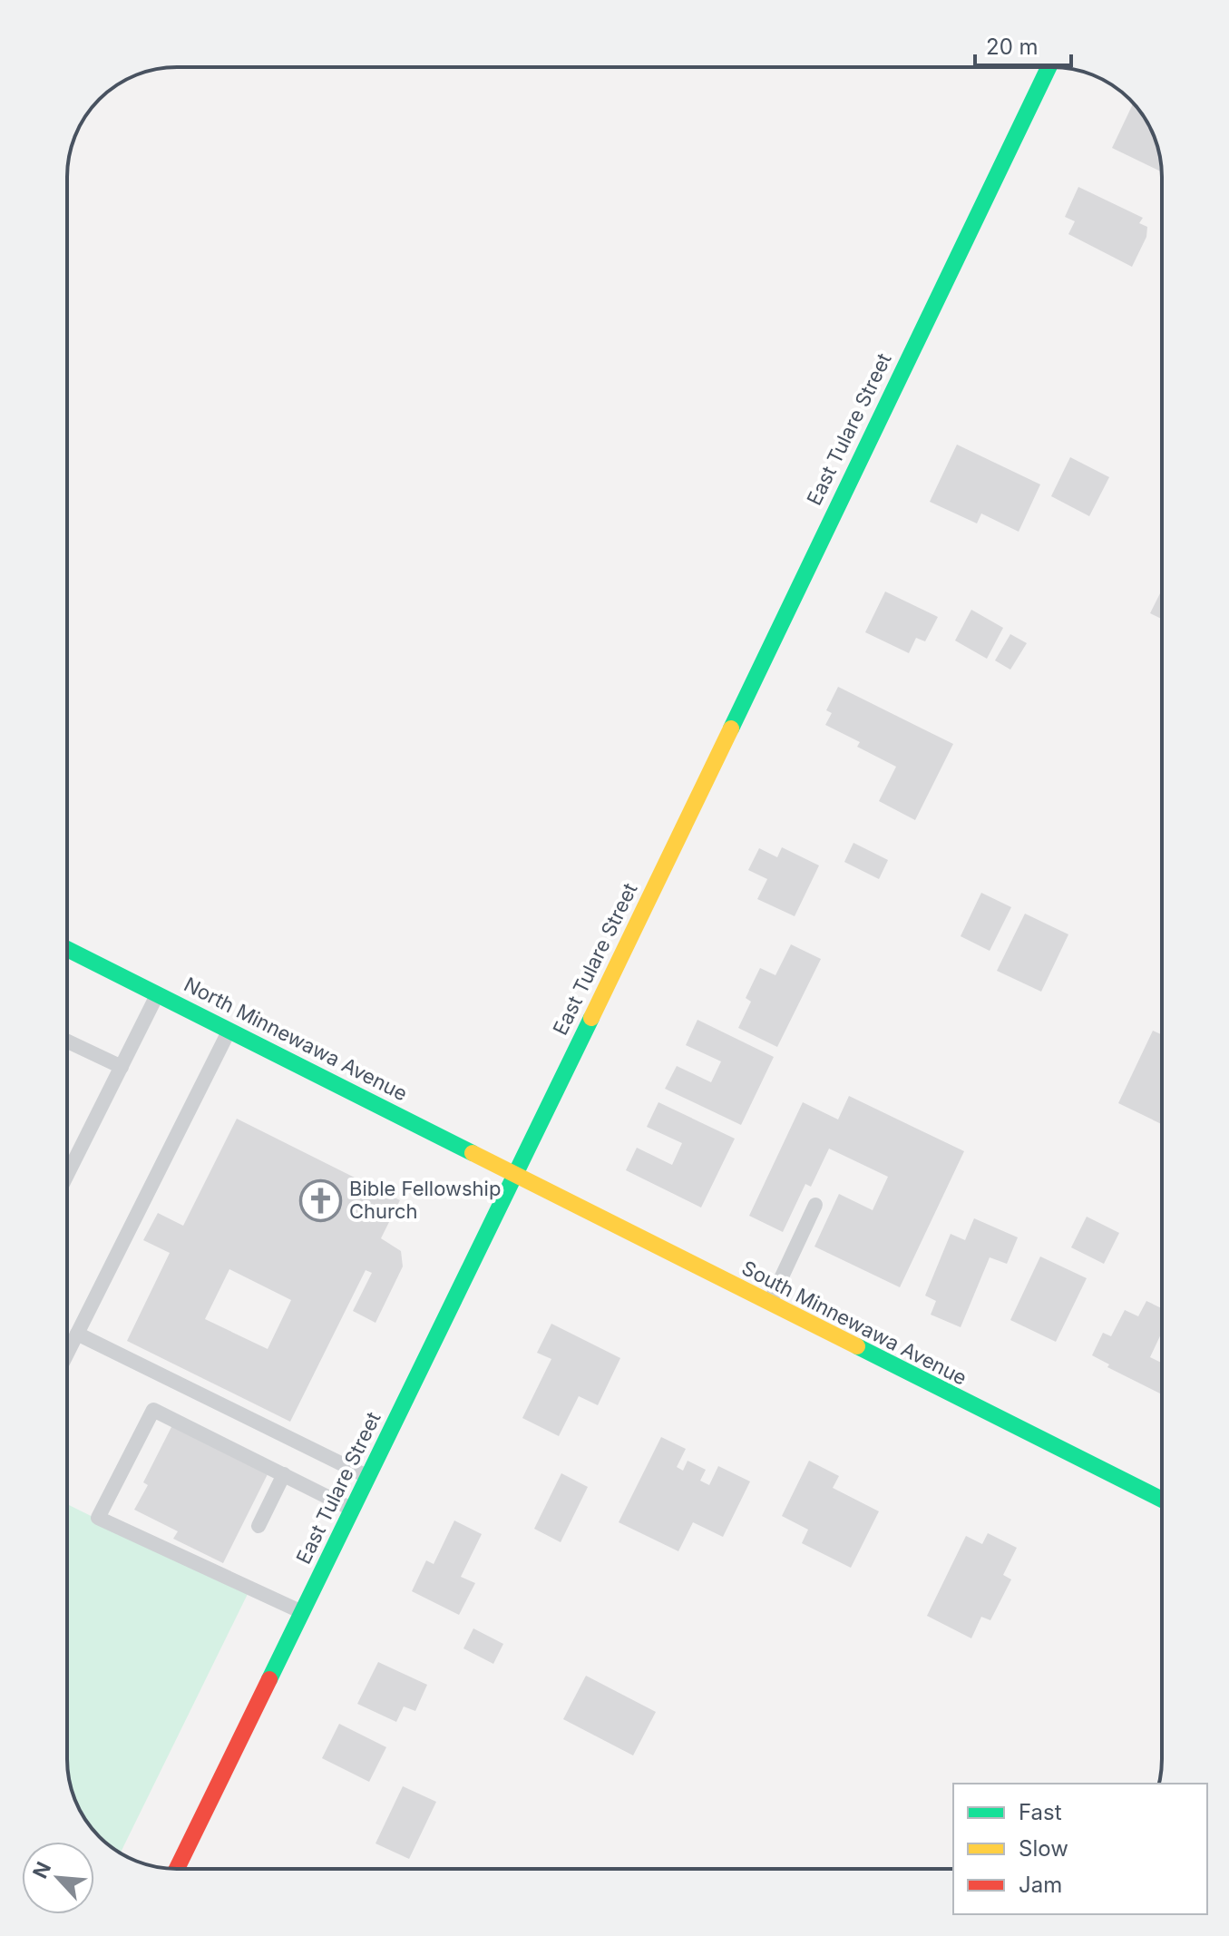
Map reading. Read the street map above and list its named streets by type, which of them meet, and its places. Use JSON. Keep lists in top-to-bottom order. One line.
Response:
{"streets":{"main road":["East Tulare Street","North Minnewawa Avenue","South Minnewawa Avenue"]},"crossings":[["East Tulare Street","North Minnewawa Avenue"],["East Tulare Street","South Minnewawa Avenue"],["North Minnewawa Avenue","South Minnewawa Avenue"]],"places":{"church":["Bible Fellowship Church"]},"legend":["Fast","Slow","Jam"],"scale_bar":"20 m","north":"top left"}
